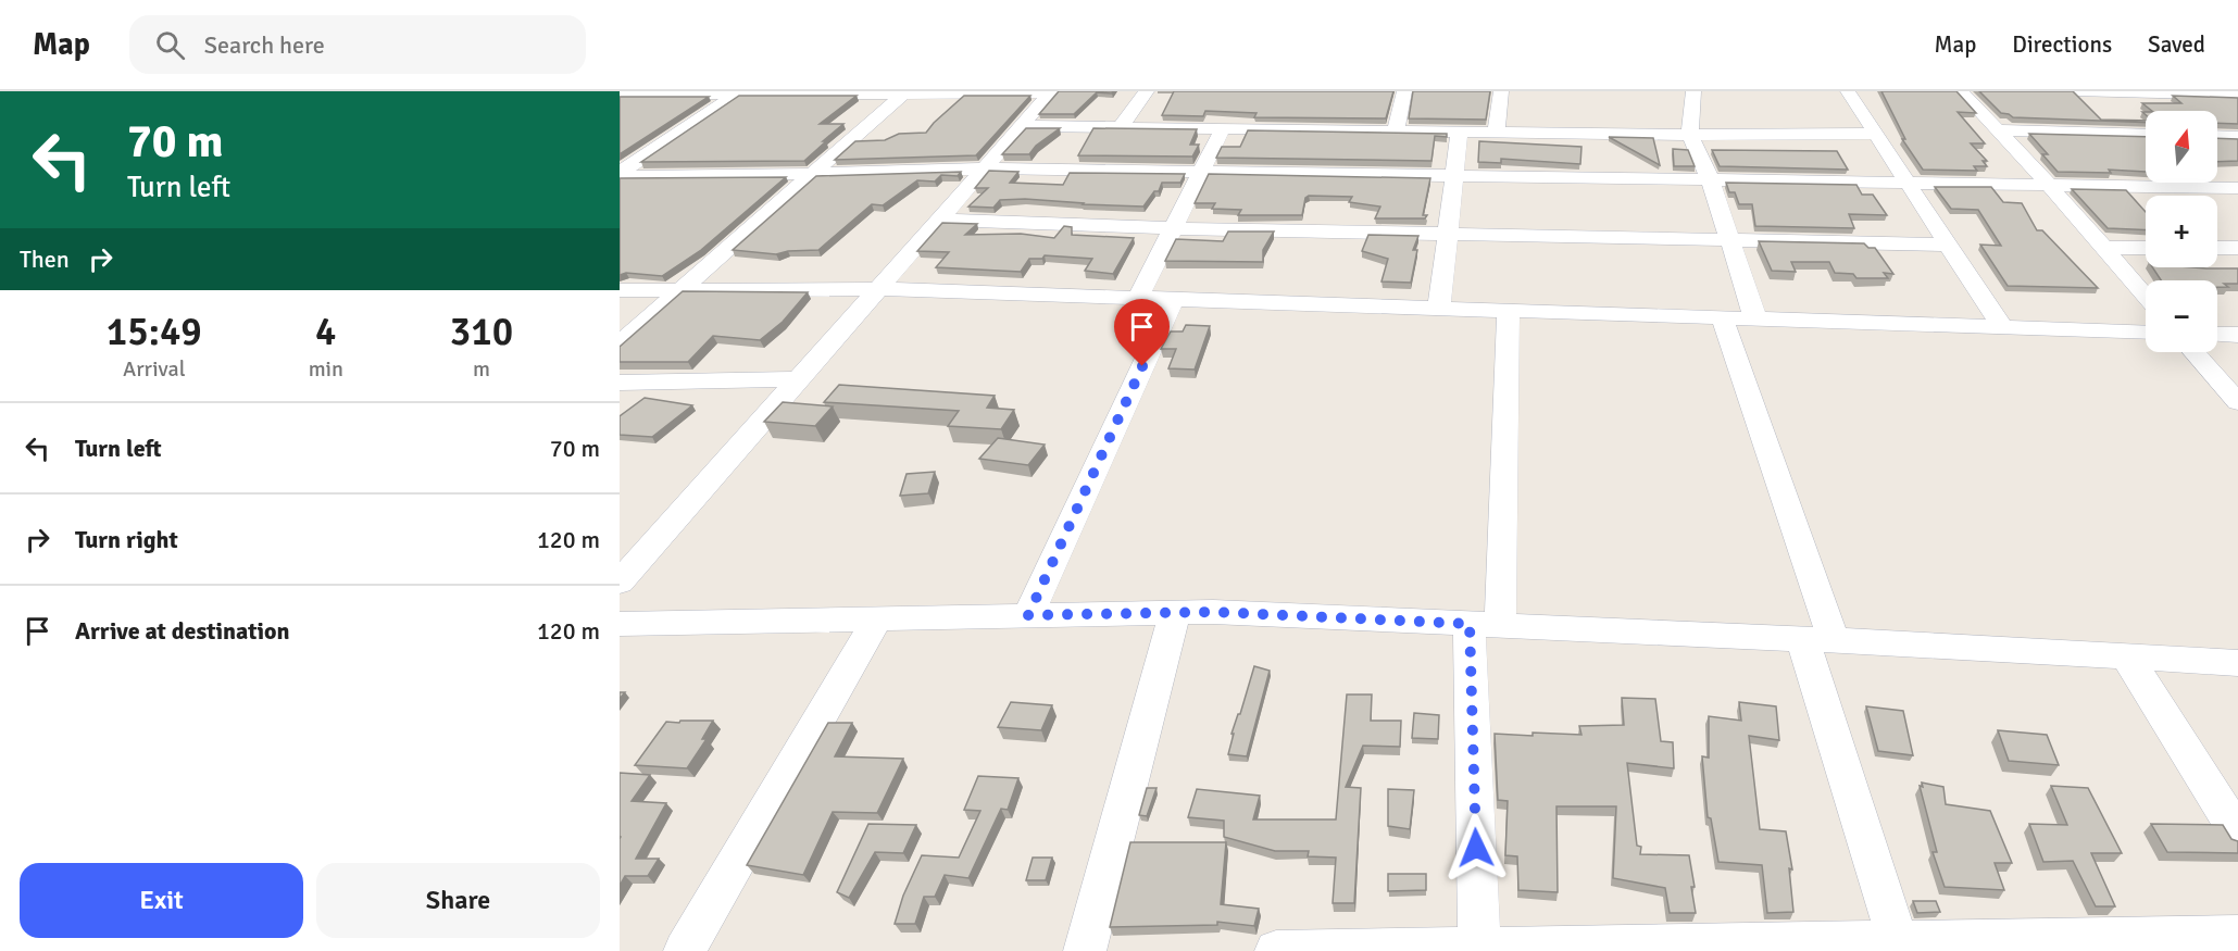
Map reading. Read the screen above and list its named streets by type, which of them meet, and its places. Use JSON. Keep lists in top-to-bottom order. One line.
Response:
{"north":"top","page":{"header":"Map","search":"Search here","nav":["Map","Directions","Saved"],"turn":["70 m","Turn left"],"map_buttons":["+","−"],"then":"Then","eta":["15:49","Arrival","4","min","310","m"],"list":[{"name":"Turn left","value":"70 m"},{"name":"Turn right","value":"120 m"},{"name":"Arrive at destination","value":"120 m"}],"buttons":["Exit","Share"]}}
